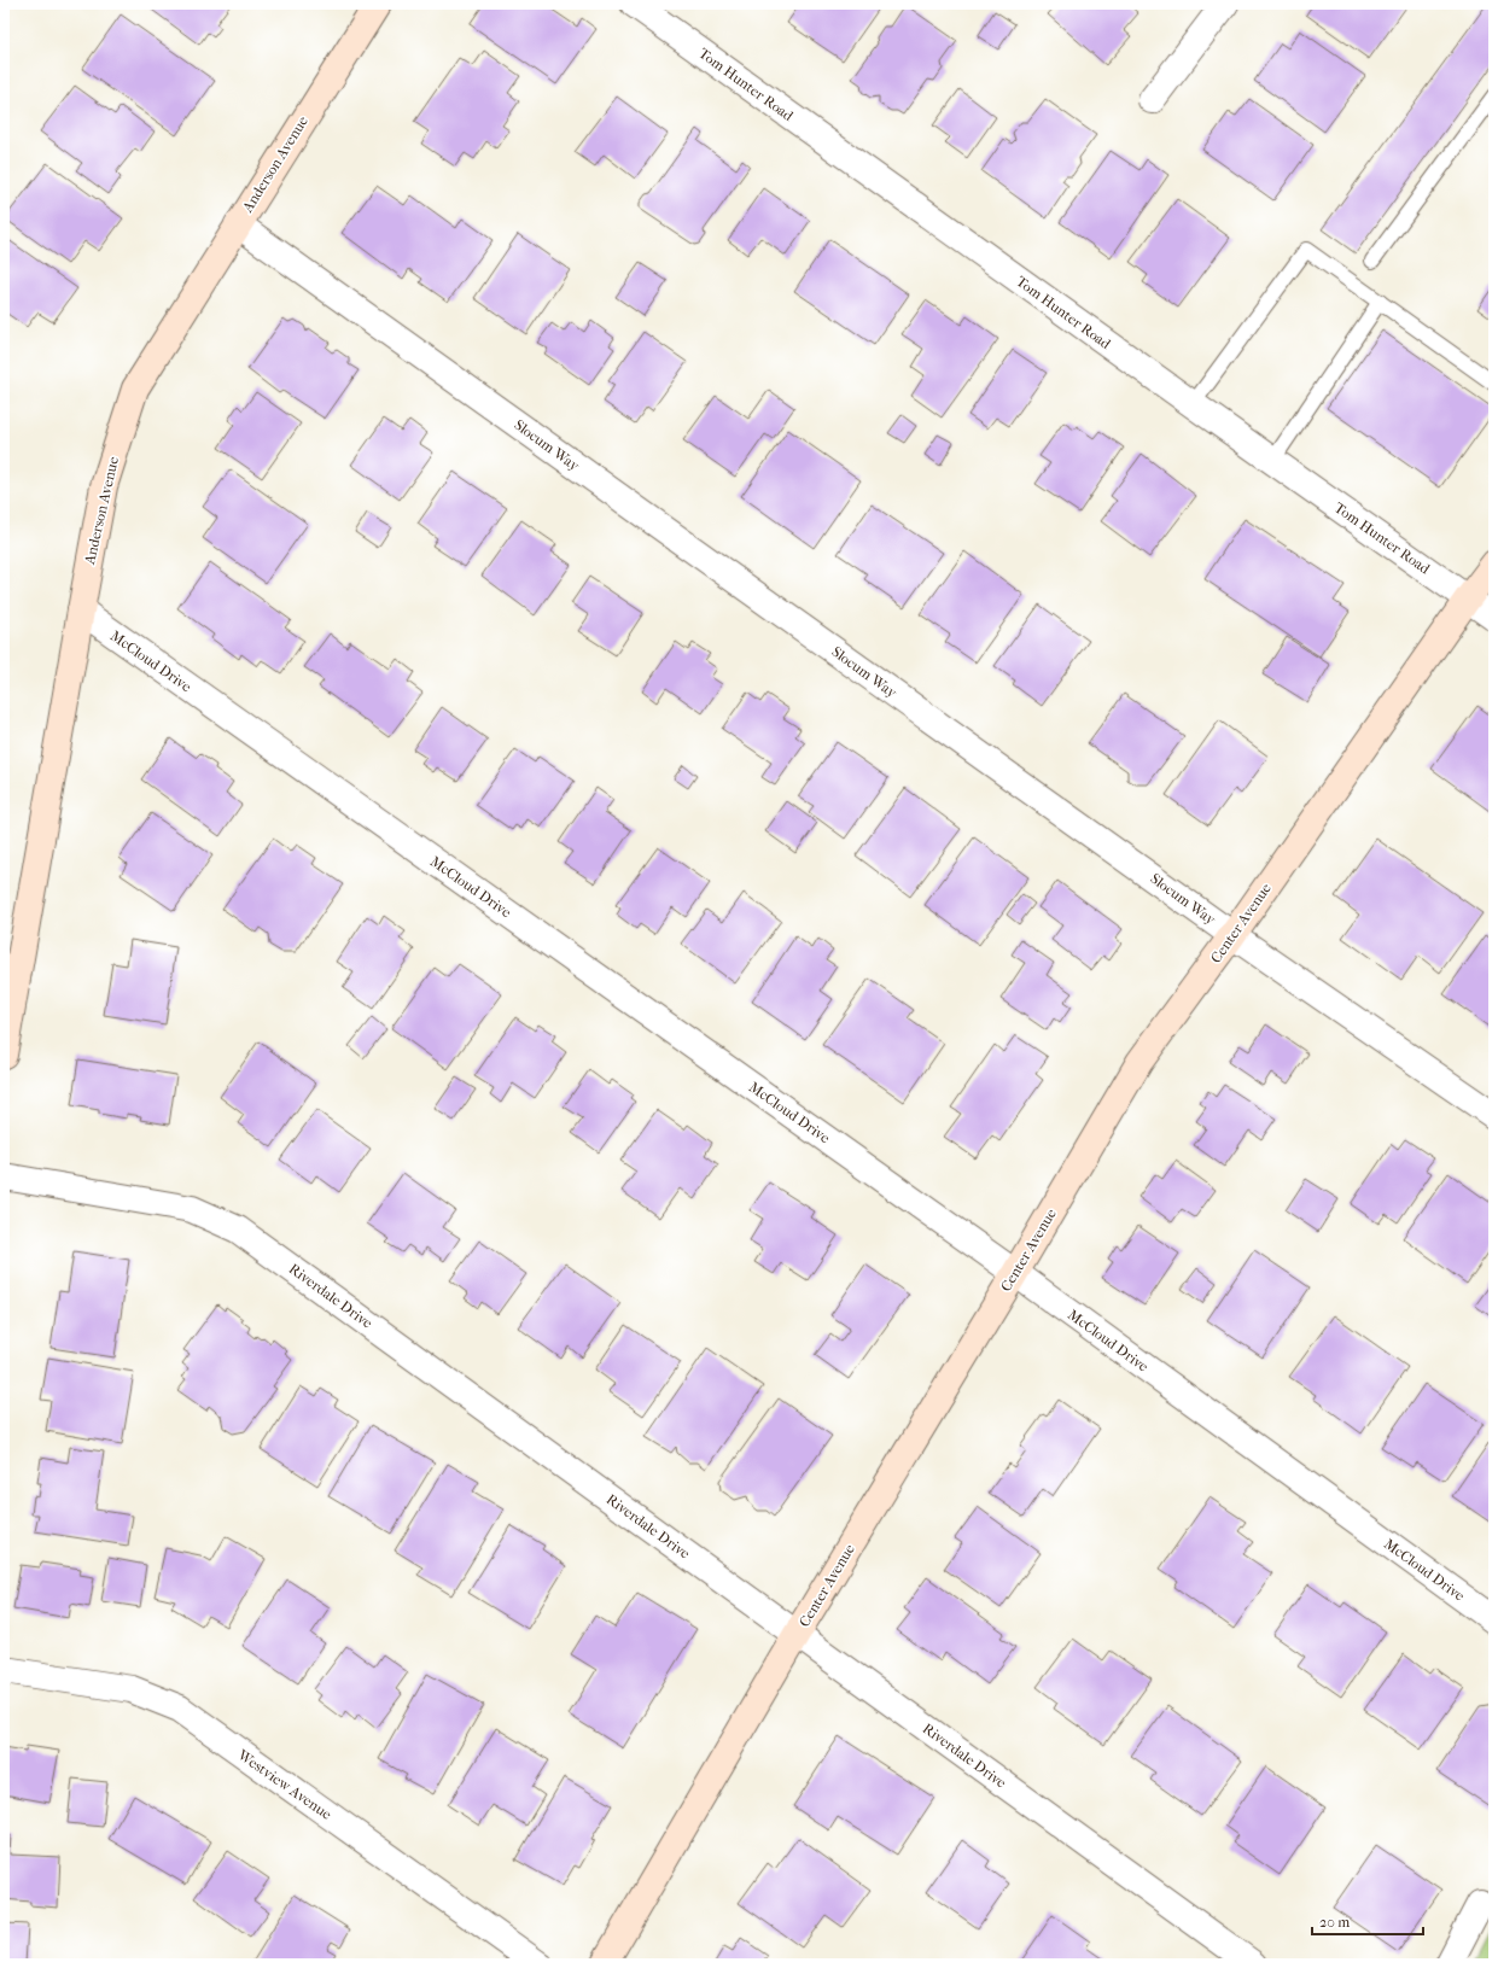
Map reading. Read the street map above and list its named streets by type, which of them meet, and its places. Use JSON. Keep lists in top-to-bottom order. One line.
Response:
{"streets":{"main road":["Anderson Avenue","Center Avenue"],"street":["Tom Hunter Road","Slocum Way","McCloud Drive","Riverdale Drive","Westview Avenue"]},"crossings":[["Tom Hunter Road","Center Avenue"],["Anderson Avenue","Slocum Way"],["Anderson Avenue","McCloud Drive"],["Slocum Way","Center Avenue"],["McCloud Drive","Center Avenue"],["Center Avenue","Riverdale Drive"]],"scale_bar":"20 m"}
